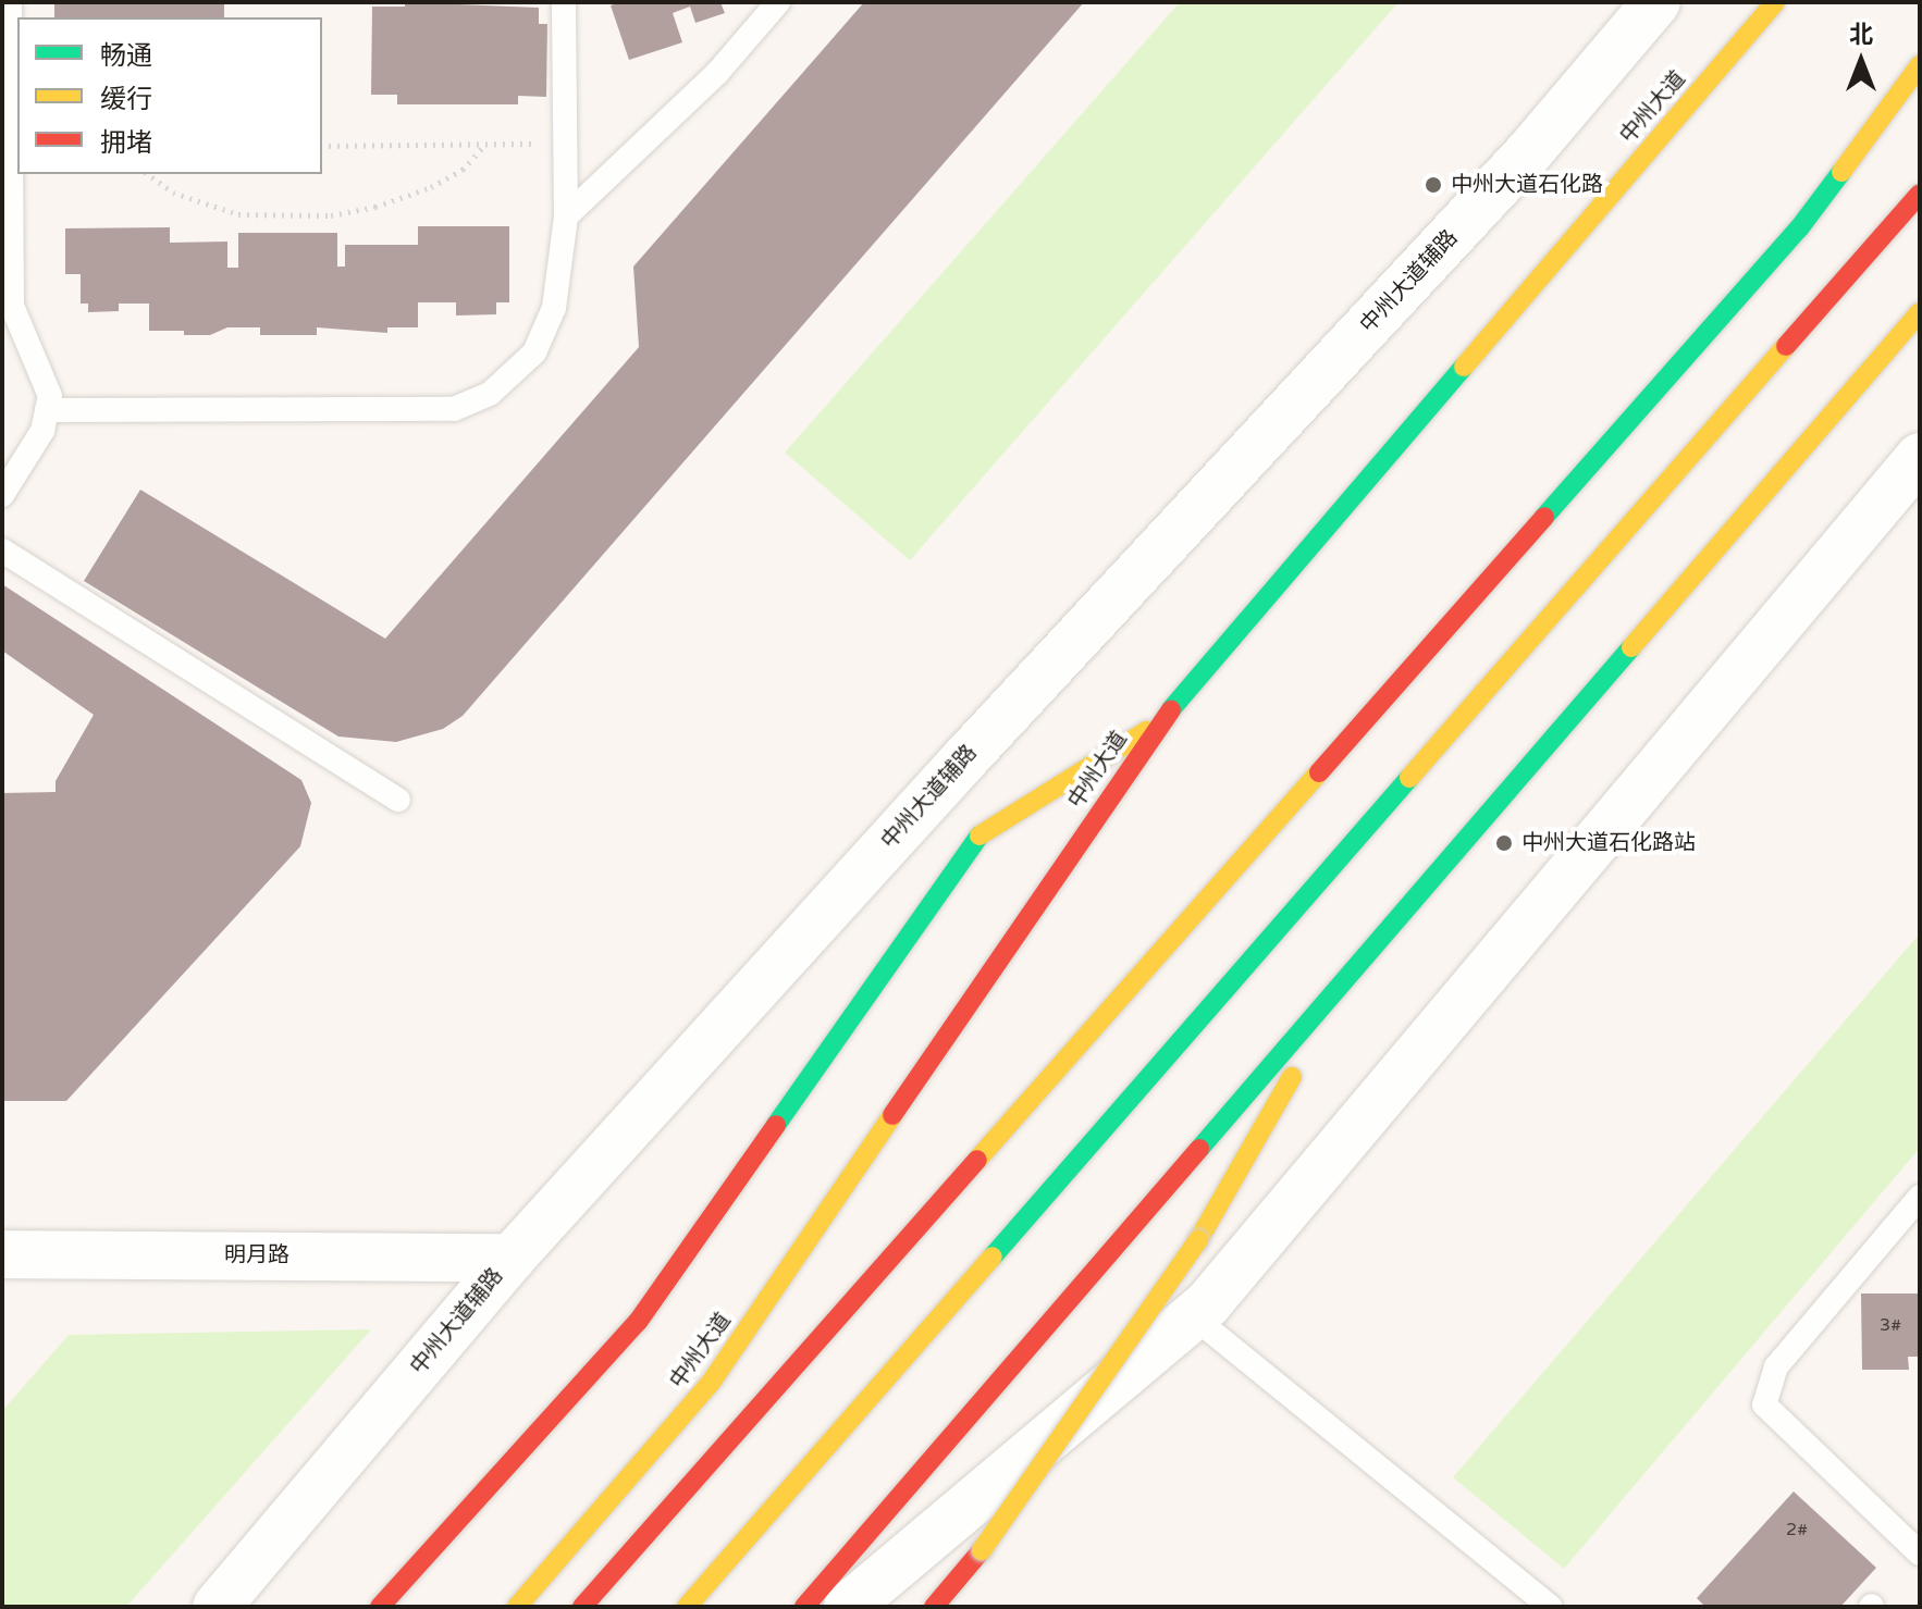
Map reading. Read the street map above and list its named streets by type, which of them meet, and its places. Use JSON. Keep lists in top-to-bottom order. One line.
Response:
{"streets":{"main road":["中州大道"],"street":["中州大道辅路","明月路"]},"crossings":[["中州大道辅路","明月路"]],"places":["中州大道石化路","中州大道石化路站"],"house_numbers":["3#","2#"],"legend":["畅通","缓行","拥堵"],"north":"top"}
